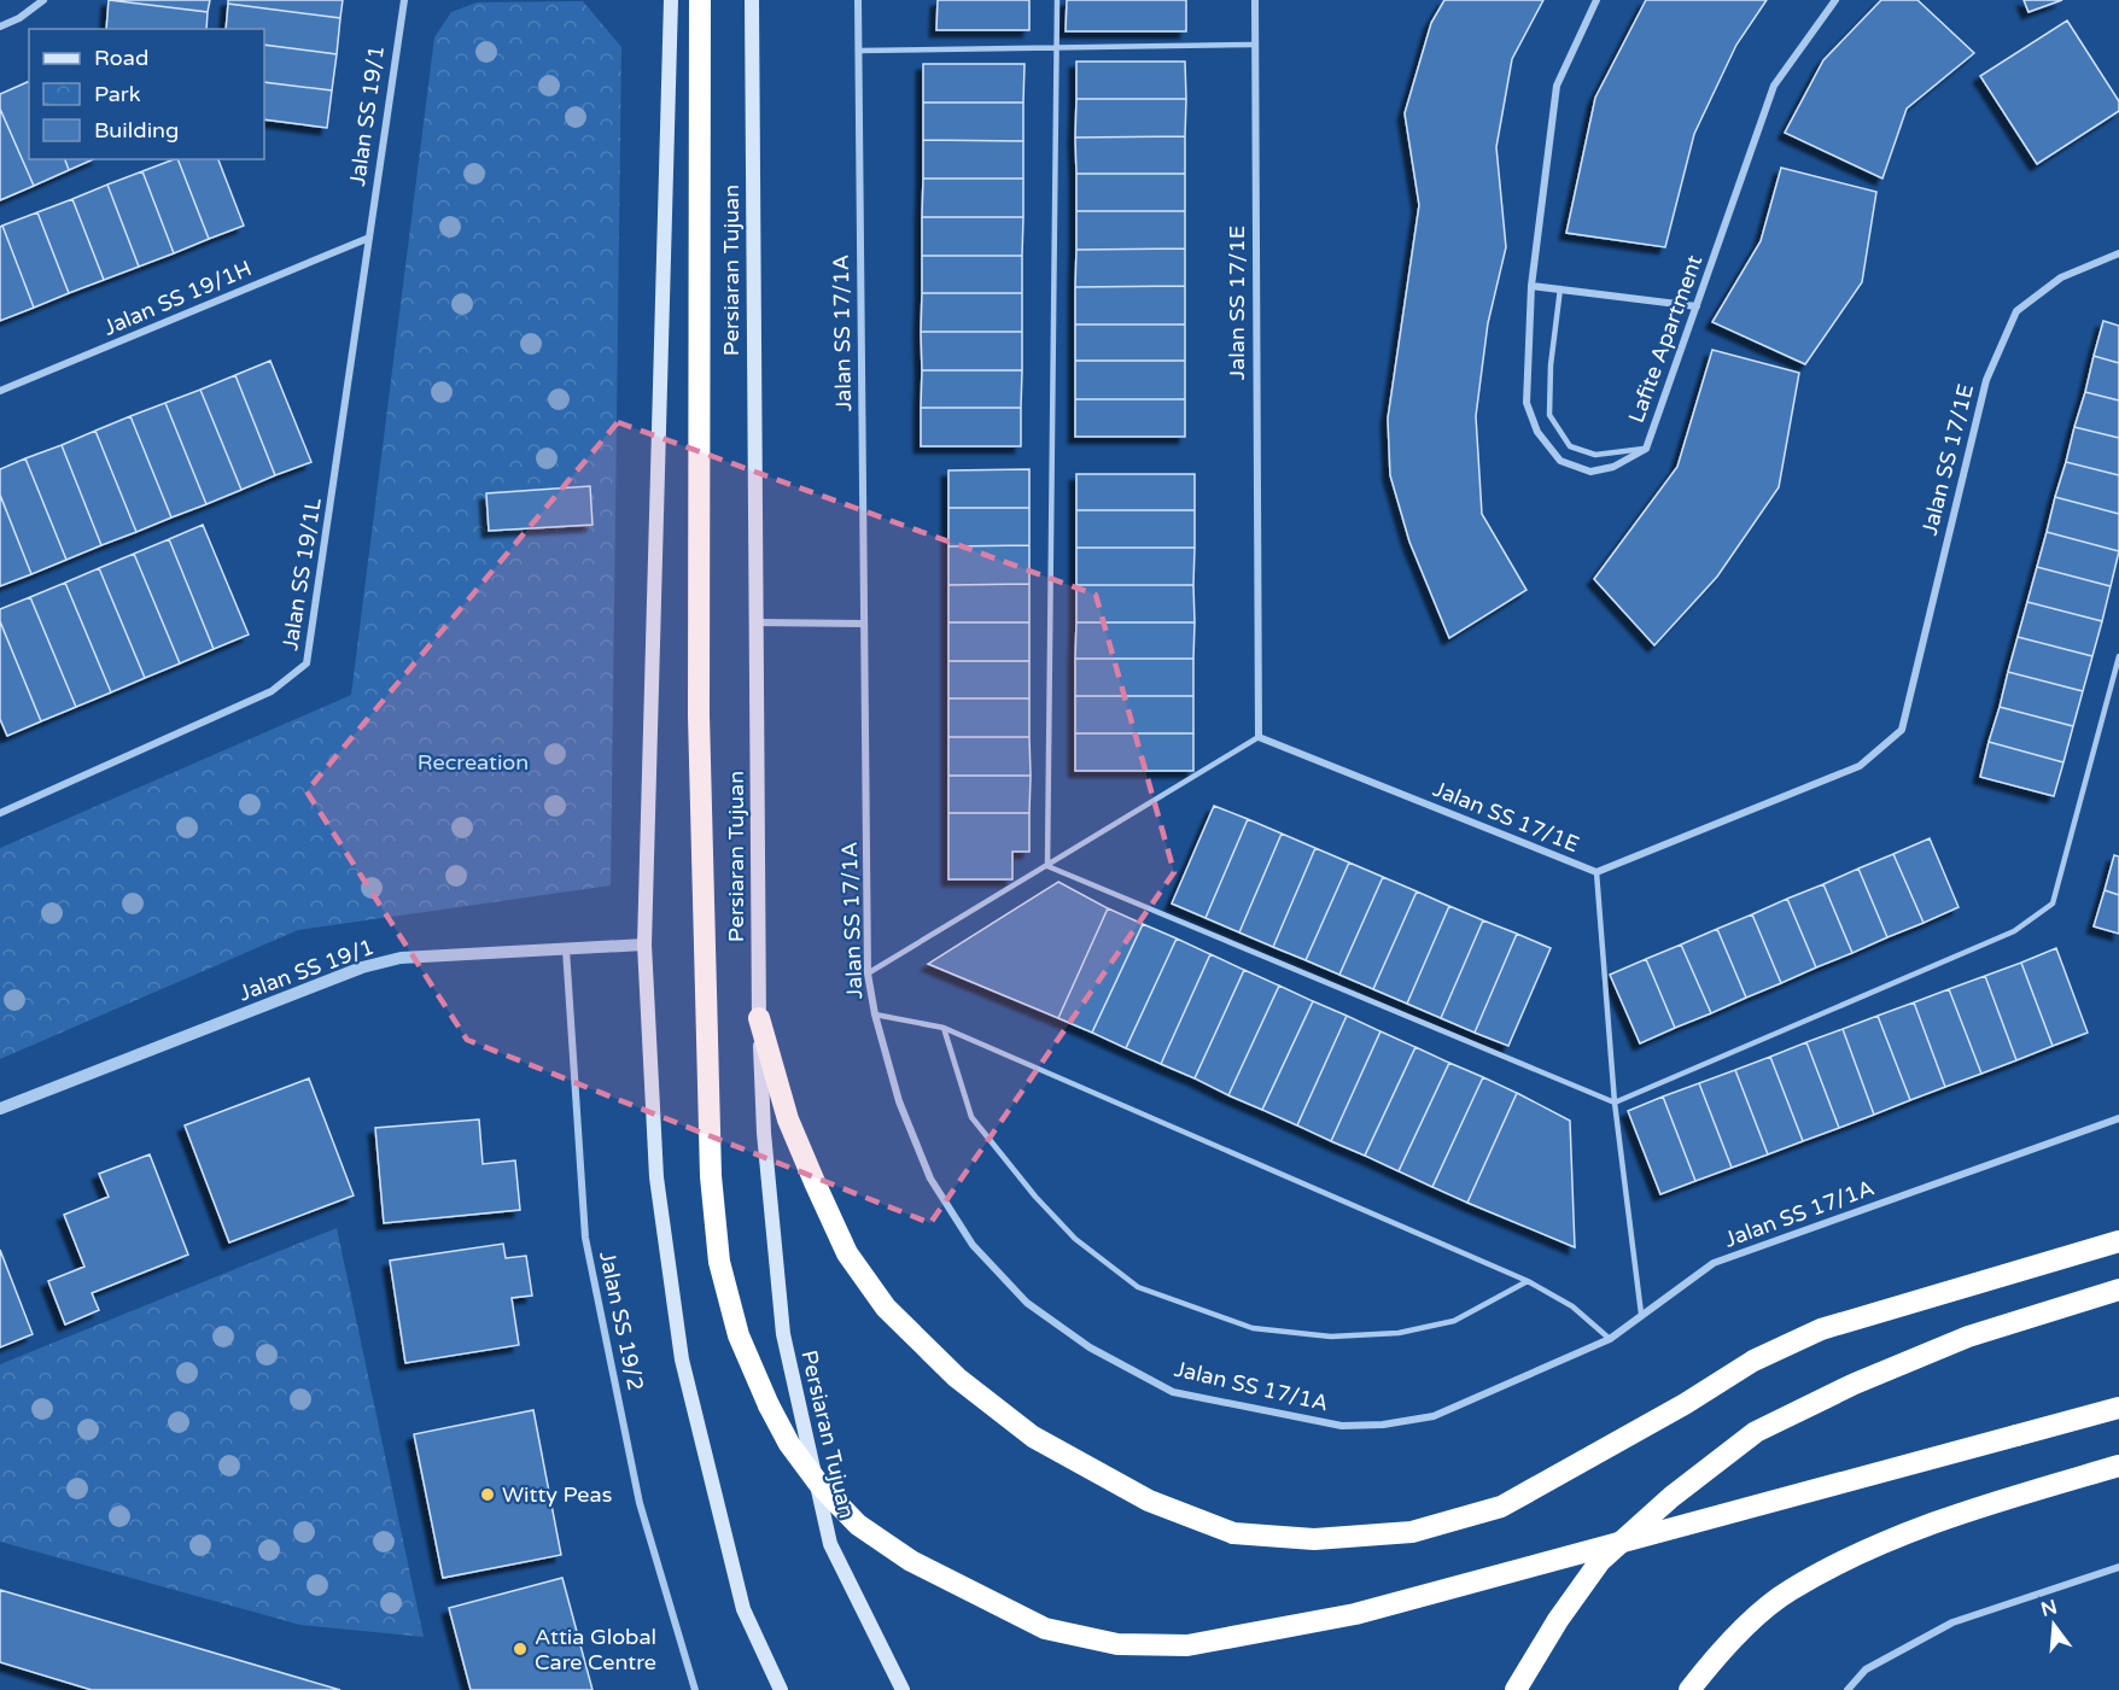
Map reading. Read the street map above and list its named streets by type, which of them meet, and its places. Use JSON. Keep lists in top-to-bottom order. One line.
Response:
{"streets":{"main road":["Persiaran Tujuan"],"street":["Jalan SS 19/1","Jalan SS 19/1H","Jalan SS 17/1E","Jalan SS 17/1A","Lafite Apartment","Jalan SS 19/1L","Jalan SS 19/2"]},"crossings":[["Jalan SS 19/1","Jalan SS 19/1H"],["Jalan SS 19/1","Jalan SS 19/1L"],["Jalan SS 19/1","Jalan SS 19/2"],["Jalan SS 19/1H","Jalan SS 19/1L"]],"parks":["Recreation"],"places":["Witty Peas","Attia Global Care Centre"],"legend":["Road","Park","Building"],"north":"top"}
